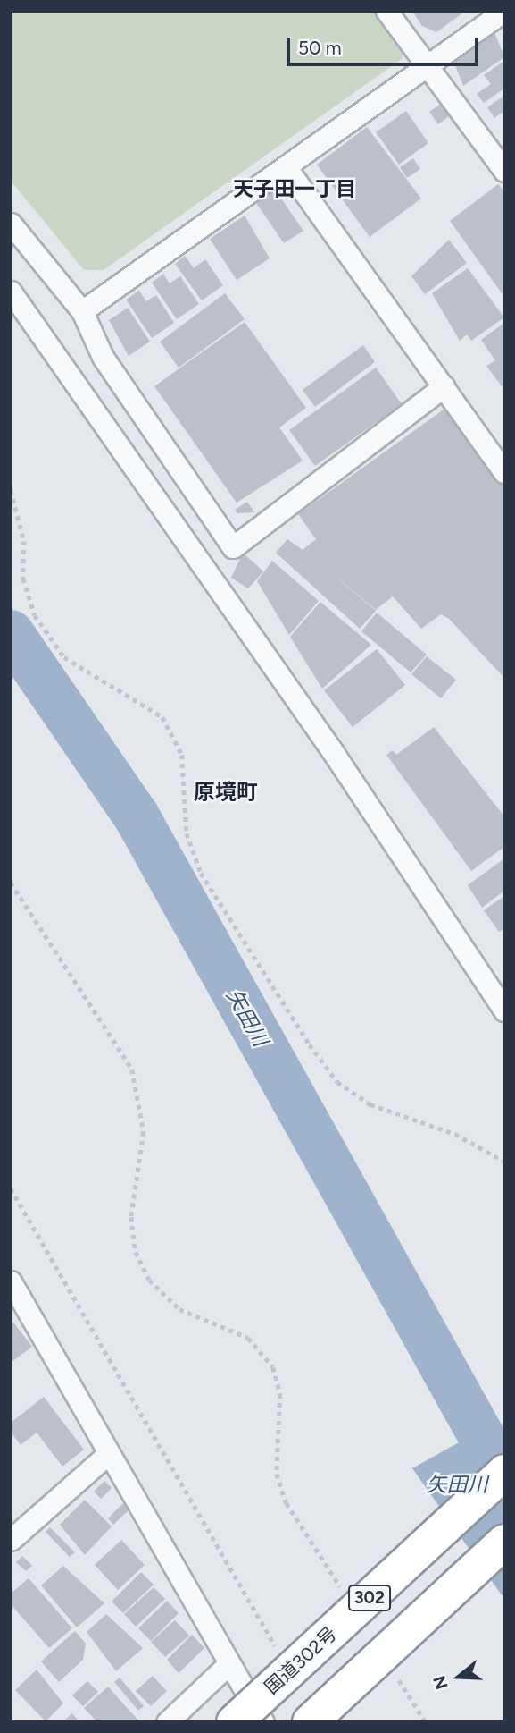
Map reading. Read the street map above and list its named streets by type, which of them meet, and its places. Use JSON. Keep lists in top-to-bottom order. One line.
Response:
{"streets":{"highway":["302","国道302号"]},"districts":["天子田一丁目","原境町"],"water":["矢田川"],"scale_bar":"50 m","north":"left"}
